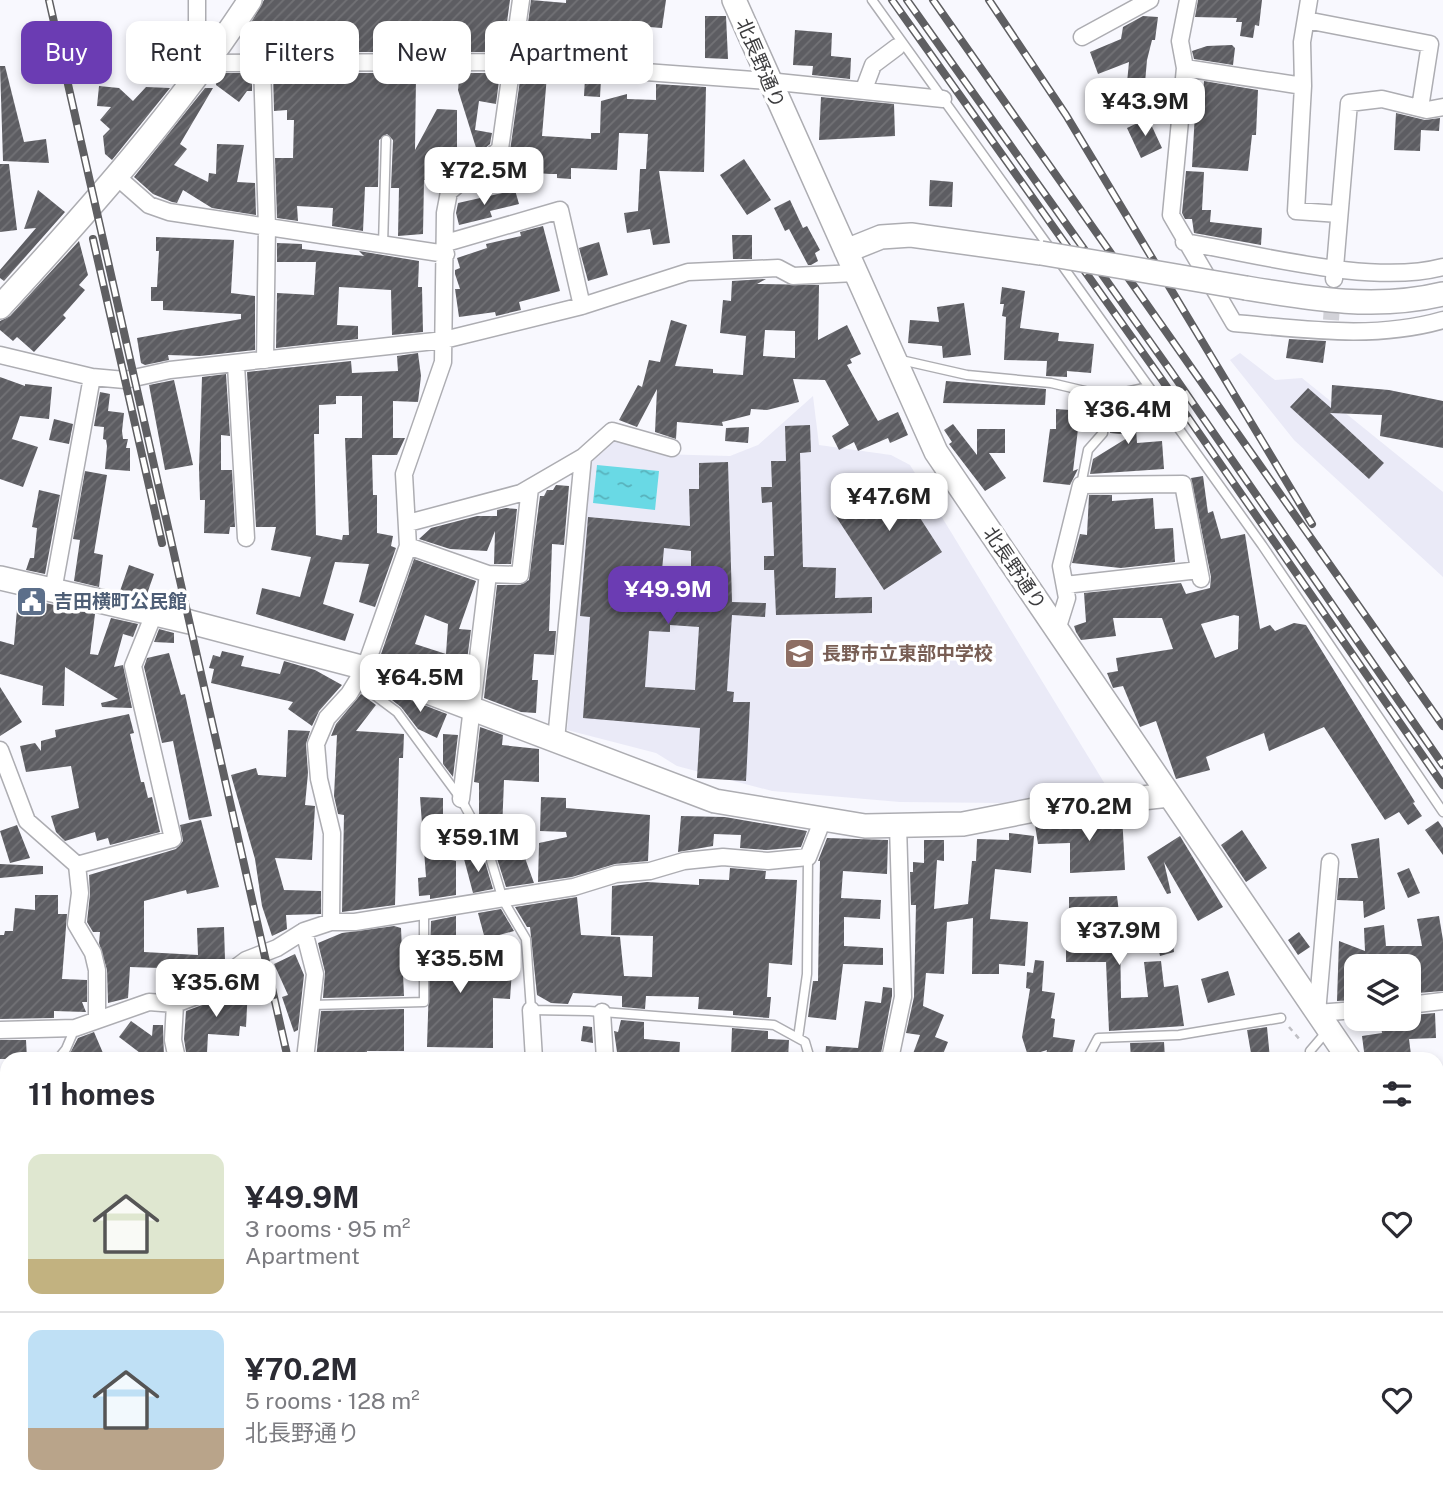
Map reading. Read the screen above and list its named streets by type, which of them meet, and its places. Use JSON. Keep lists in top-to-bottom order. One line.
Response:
{"streets":{"street":["北長野通り"]},"places":{"public building":["吉田横町公民館"],"school or university":["長野市立東部中学校"]},"page":{"chip":["Buy","Rent","Filters","New","Apartment"],"price":["¥43.9M","¥72.5M","¥36.4M","¥47.6M","¥49.9M","¥64.5M","¥70.2M","¥59.1M","¥37.9M","¥35.5M","¥35.6M"],"heading":"11 homes","list":[{"name":"¥49.9M","note":"3 rooms · 95 m² · Apartment"},{"name":"¥70.2M","note":"5 rooms · 128 m² · 北長野通り"}]}}
